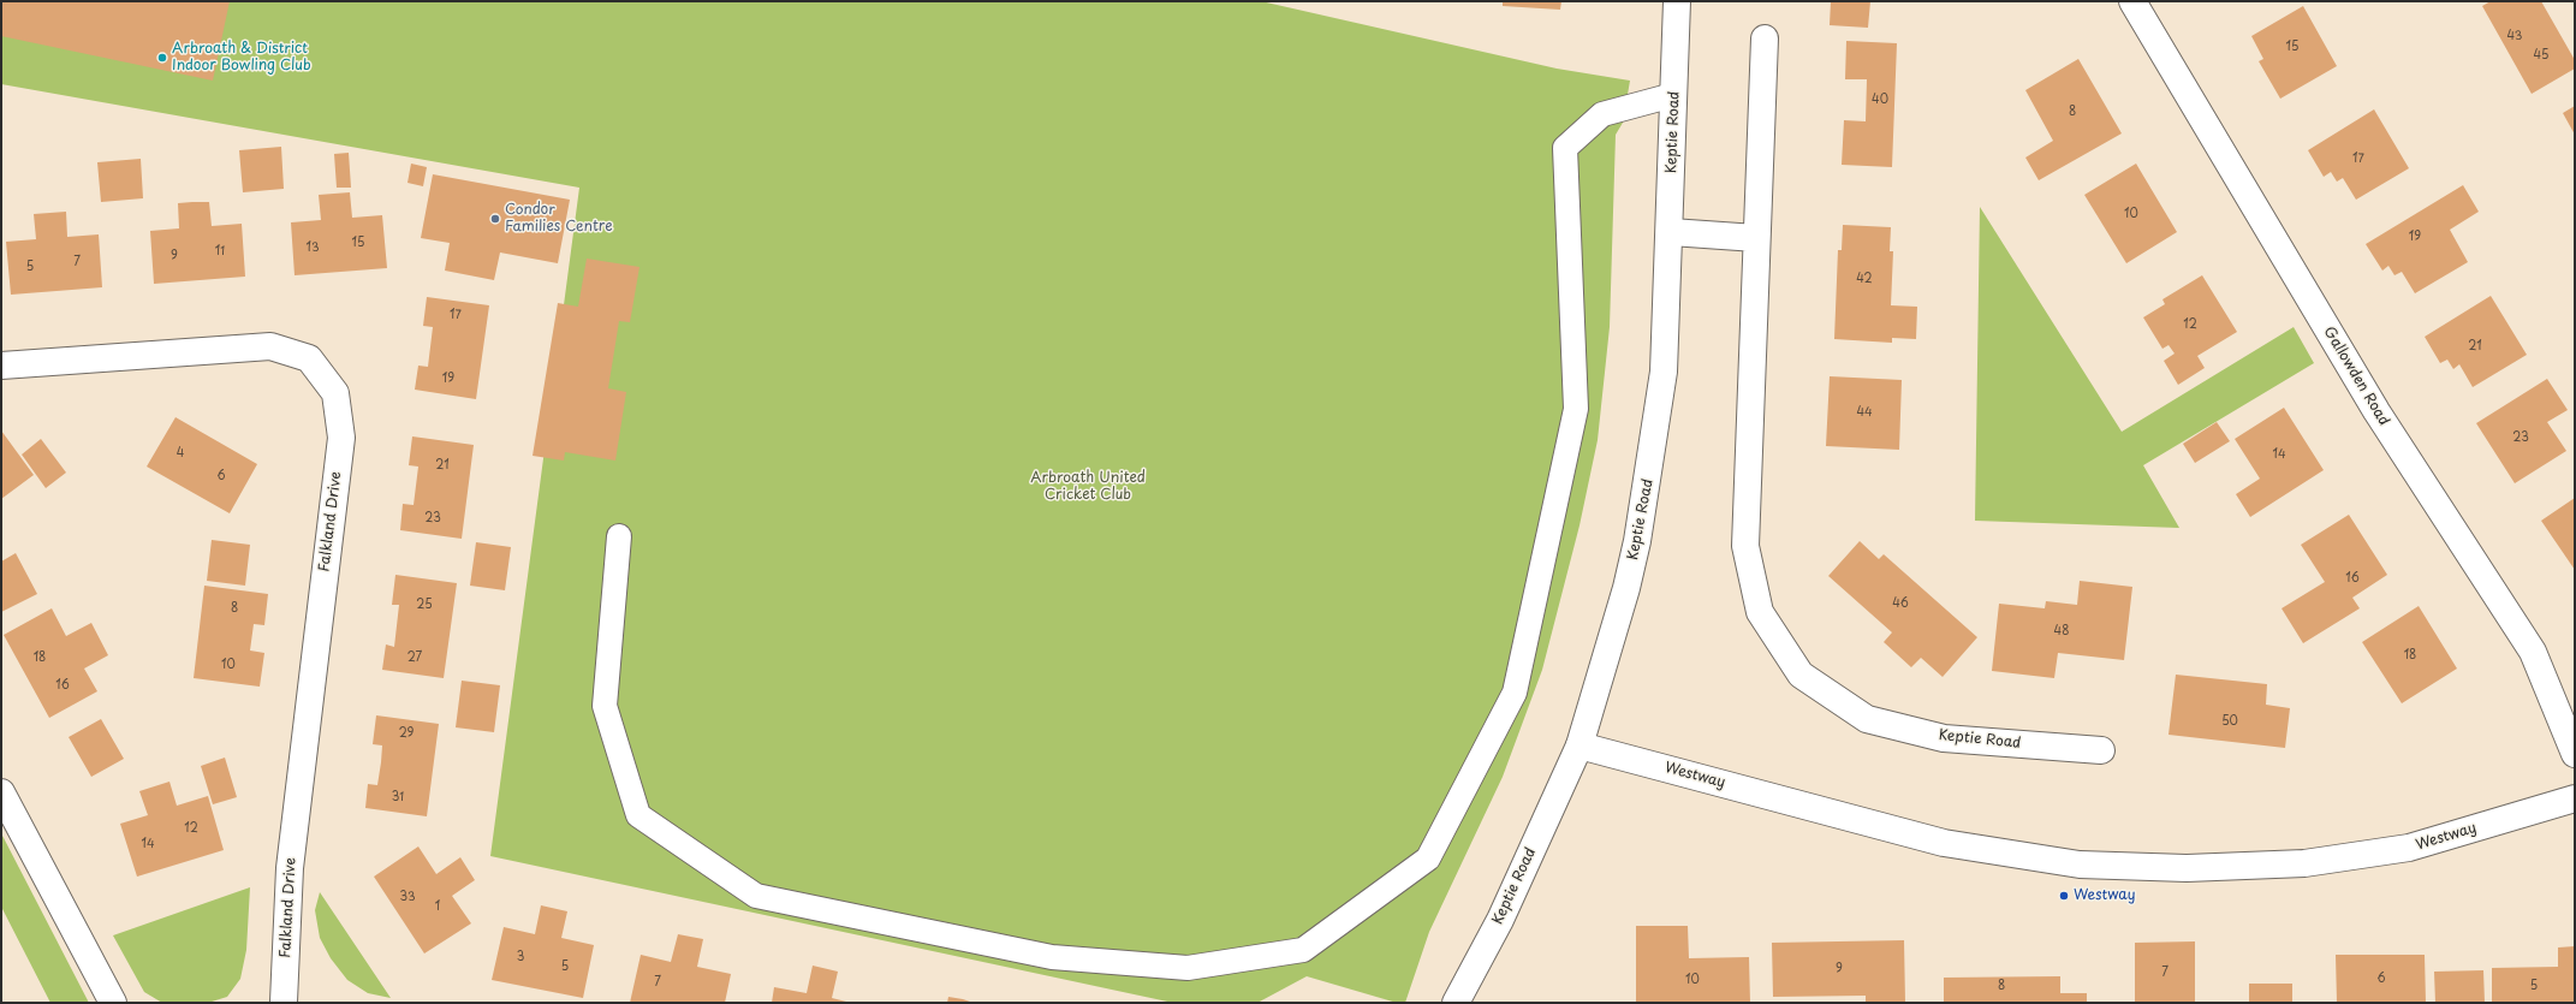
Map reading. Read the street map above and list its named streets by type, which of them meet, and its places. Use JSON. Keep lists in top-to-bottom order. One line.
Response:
{"streets":{"street":["Keptie Road","Gallowden Road","Falkland Drive","Westway"]},"crossings":[["Keptie Road","Westway"]],"parks":["Arbroath United Cricket Club"],"places":["Arbroath & District Indoor Bowling Club","Condor Families Centre","Westway"],"house_numbers":["43","15","45","40","8","17","10","19","15","13","11","9","7","5","42","17","12","21","19","44","23","4","14","21","6","23","16","46","25","8","48","18","18","27","10","16","50","29","31","12","14","33","1","3","5","9","7","6","10","7","8","5"]}
